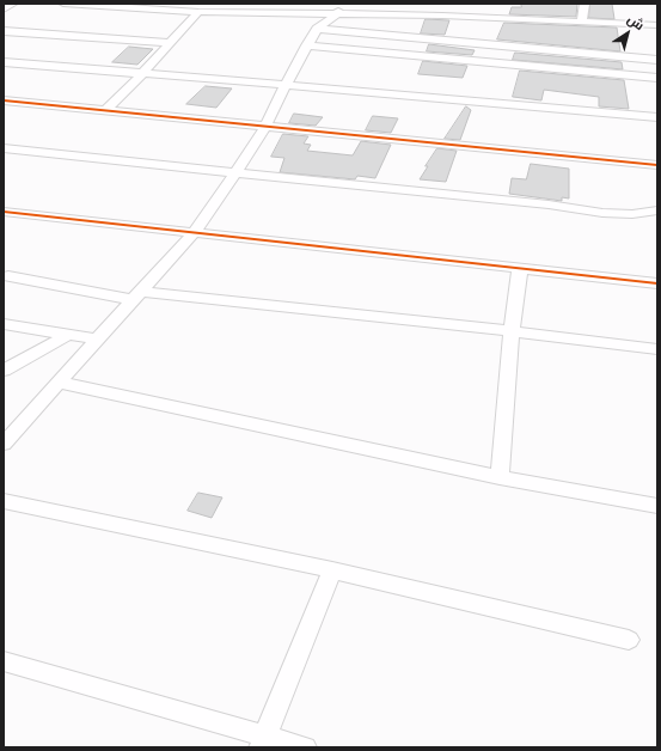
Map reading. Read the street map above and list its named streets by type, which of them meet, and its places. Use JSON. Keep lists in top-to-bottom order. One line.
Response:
{"north":"top right"}
